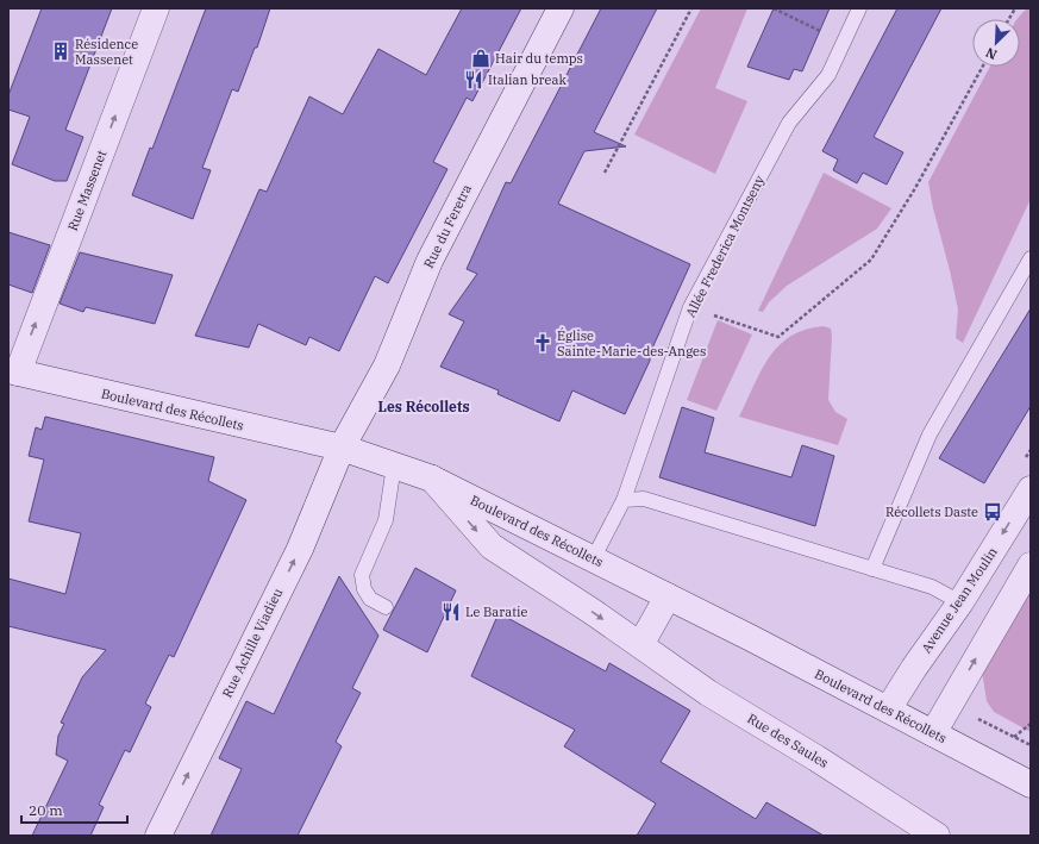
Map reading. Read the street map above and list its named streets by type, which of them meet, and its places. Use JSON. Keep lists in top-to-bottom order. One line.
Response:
{"streets":{"street":["Rue Massenet","Rue du Feretra","Boulevard des Récollets","Avenue Jean Moulin","Rue Achille Viadieu","Rue des Saules"],"lane":["Allée Frederica Montseny"]},"crossings":[["Rue Massenet","Boulevard des Récollets"],["Rue du Feretra","Boulevard des Récollets"],["Rue du Feretra","Rue Achille Viadieu"],["Allée Frederica Montseny","Boulevard des Récollets"],["Boulevard des Récollets","Avenue Jean Moulin"],["Boulevard des Récollets","Rue Achille Viadieu"],["Boulevard des Récollets","Rue des Saules"]],"one_way":["Rue Massenet","Rue Achille Viadieu","Rue des Saules"],"districts":["Les Récollets"],"places":{"building":["Résidence Massenet"],"shop":["Hair du temps"],"restaurant":["Italian break","Le Baratie"],"church":["Église Sainte-Marie-des-Anges"],"bus stop":["Récollets Daste"]},"scale_bar":"20 m","north":"bottom left"}
